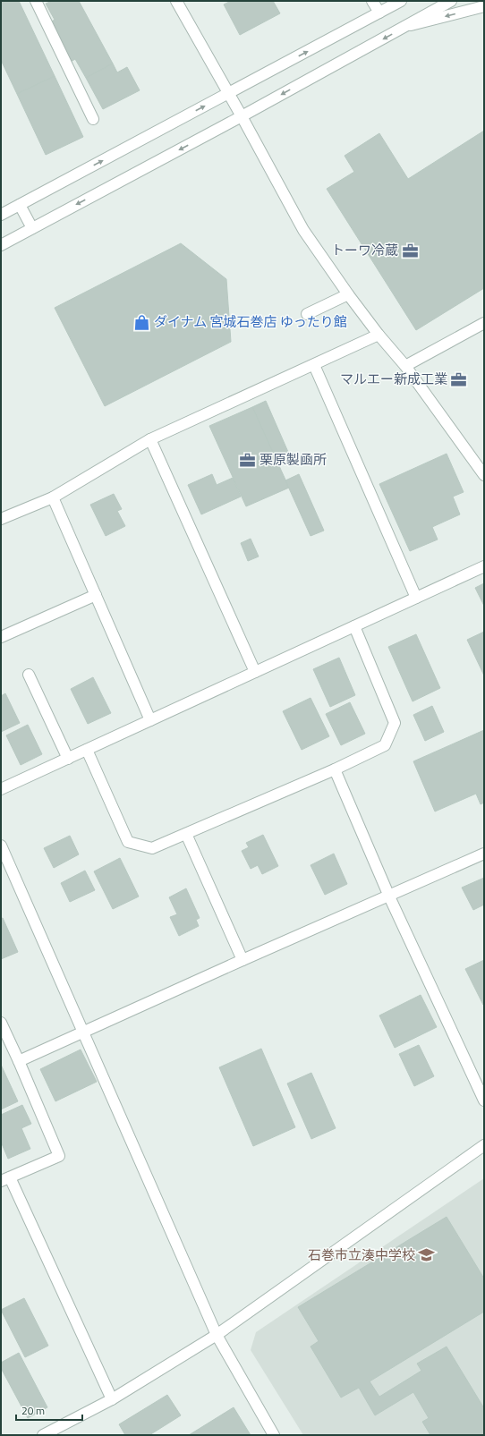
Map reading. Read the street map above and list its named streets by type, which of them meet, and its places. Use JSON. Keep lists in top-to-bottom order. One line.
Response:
{"places":{"office":["トーワ冷蔵","マルエー新成工業","栗原製凾所"],"shop":["ダイナム 宮城石巻店 ゆったり館"],"school or university":["石巻市立湊中学校"]},"scale_bar":"20 m"}
